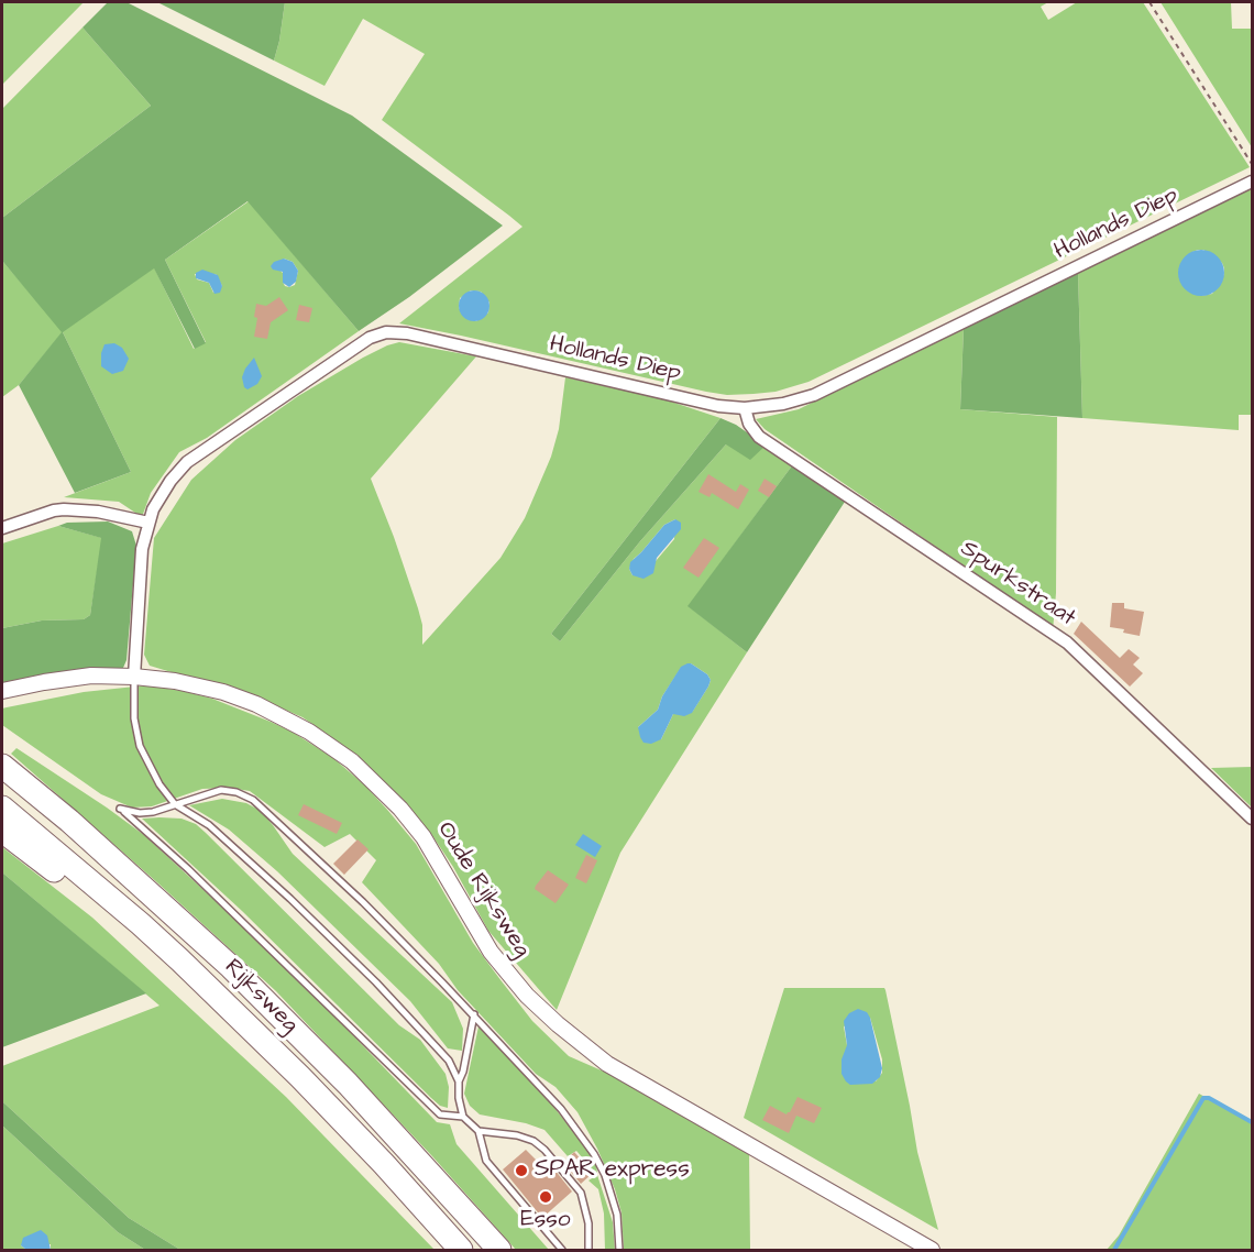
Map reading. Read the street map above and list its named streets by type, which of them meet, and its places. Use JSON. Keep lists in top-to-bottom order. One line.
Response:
{"streets":{"highway":["Rijksweg"],"street":["Hollands Diep","Spurkstraat","Oude Rijksweg"]},"crossings":[["Hollands Diep","Spurkstraat"],["Hollands Diep","Oude Rijksweg"]],"places":["SPAR express","Esso"]}
